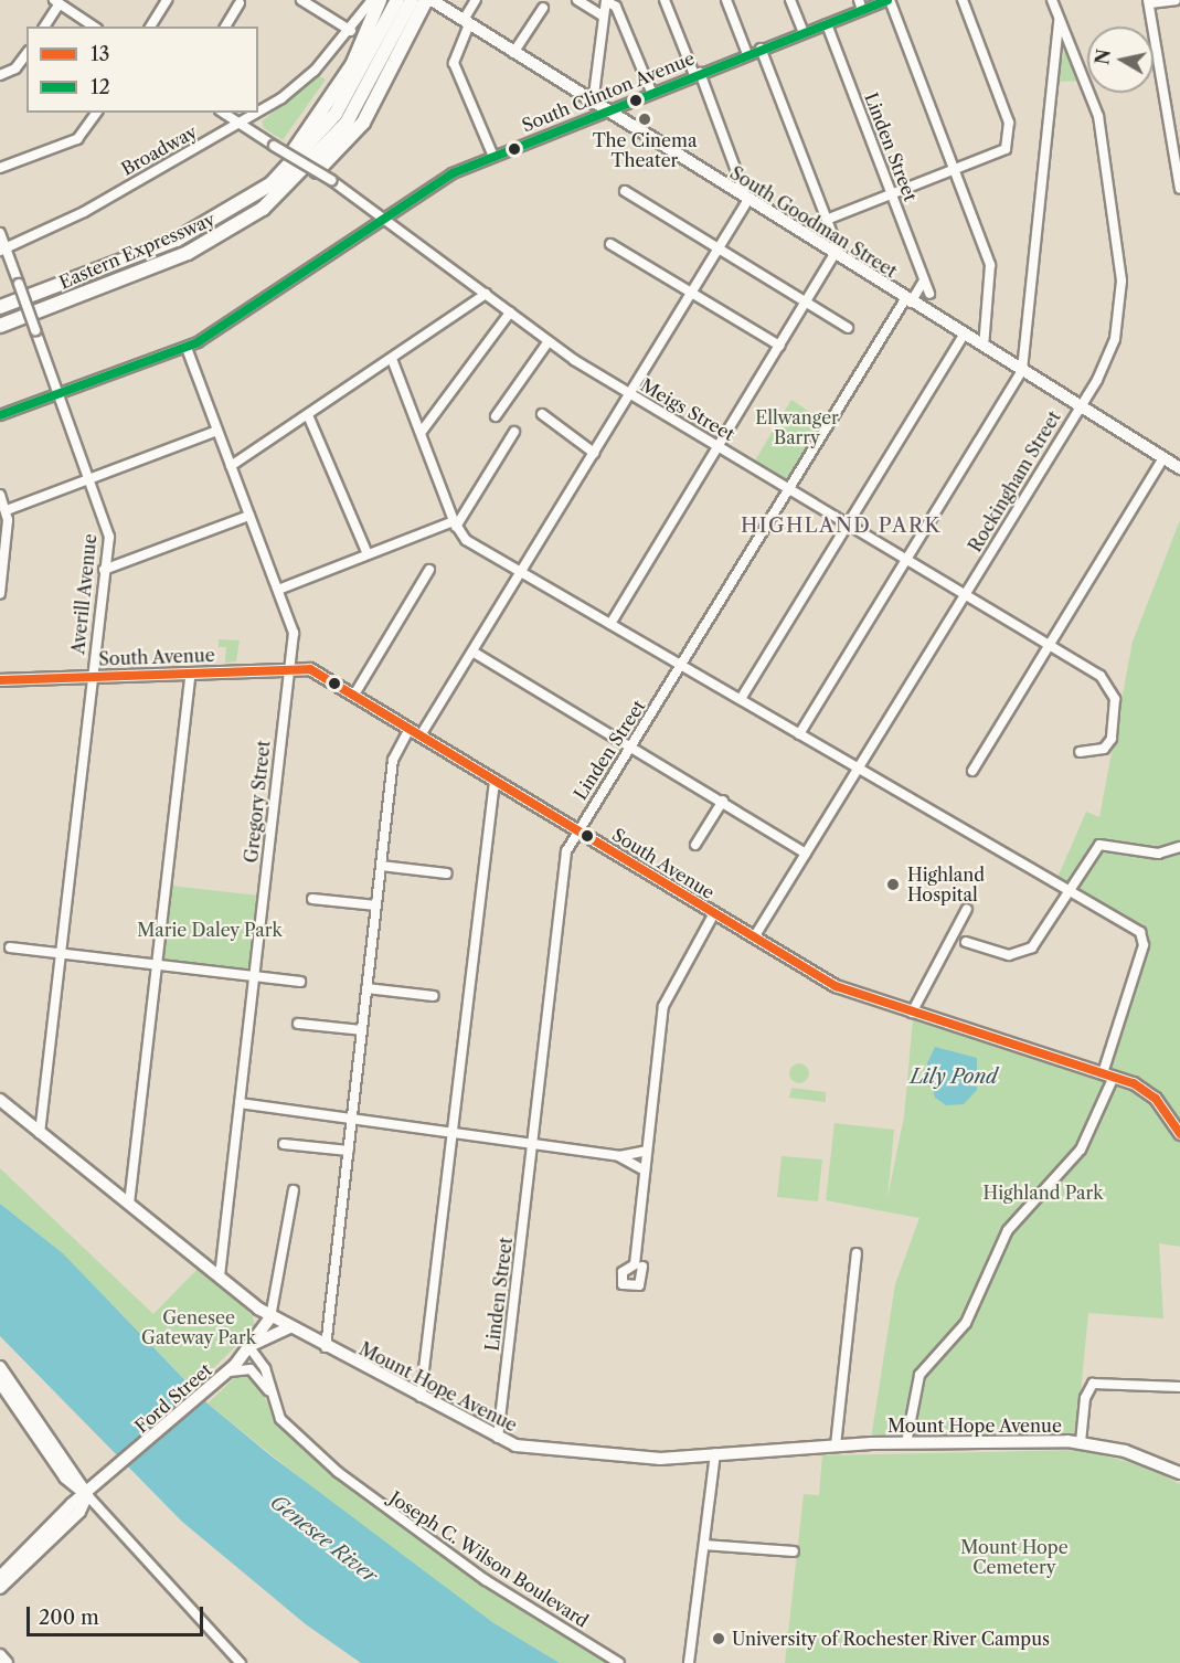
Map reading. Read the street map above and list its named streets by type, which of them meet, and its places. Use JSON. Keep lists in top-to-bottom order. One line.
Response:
{"streets":{"highway":["Eastern Expressway"],"main road":["South Goodman Street","South Avenue","Mount Hope Avenue","Ford Street"],"street":["South Clinton Avenue","Linden Street","Broadway","Meigs Street","Rockingham Street","Averill Avenue","Gregory Street","Joseph C. Wilson Boulevard"]},"crossings":[["South Clinton Avenue","Linden Street"],["South Clinton Avenue","South Goodman Street"],["South Clinton Avenue","Meigs Street"],["South Clinton Avenue","Averill Avenue"],["South Clinton Avenue","Gregory Street"],["Linden Street","South Goodman Street"],["Linden Street","Meigs Street"],["Linden Street","South Avenue"],["Linden Street","Mount Hope Avenue"],["Broadway","Meigs Street"],["Broadway","Averill Avenue"],["South Goodman Street","Rockingham Street"],["Meigs Street","Rockingham Street"],["Rockingham Street","South Avenue"],["Averill Avenue","South Avenue"],["Averill Avenue","Mount Hope Avenue"],["South Avenue","Gregory Street"],["Gregory Street","Mount Hope Avenue"],["Mount Hope Avenue","Ford Street"],["Ford Street","Joseph C. Wilson Boulevard"]],"districts":["HIGHLAND PARK"],"water":["Lily Pond","Genesee River"],"parks":["Ellwanger Barry","Marie Daley Park","Highland Park","Genesee Gateway Park","Mount Hope Cemetery"],"places":["The Cinema Theater","Highland Hospital","University of Rochester River Campus"],"lines":["transit line 12","transit line 13"],"legend":["13","12"],"scale_bar":"200 m","north":"left"}
